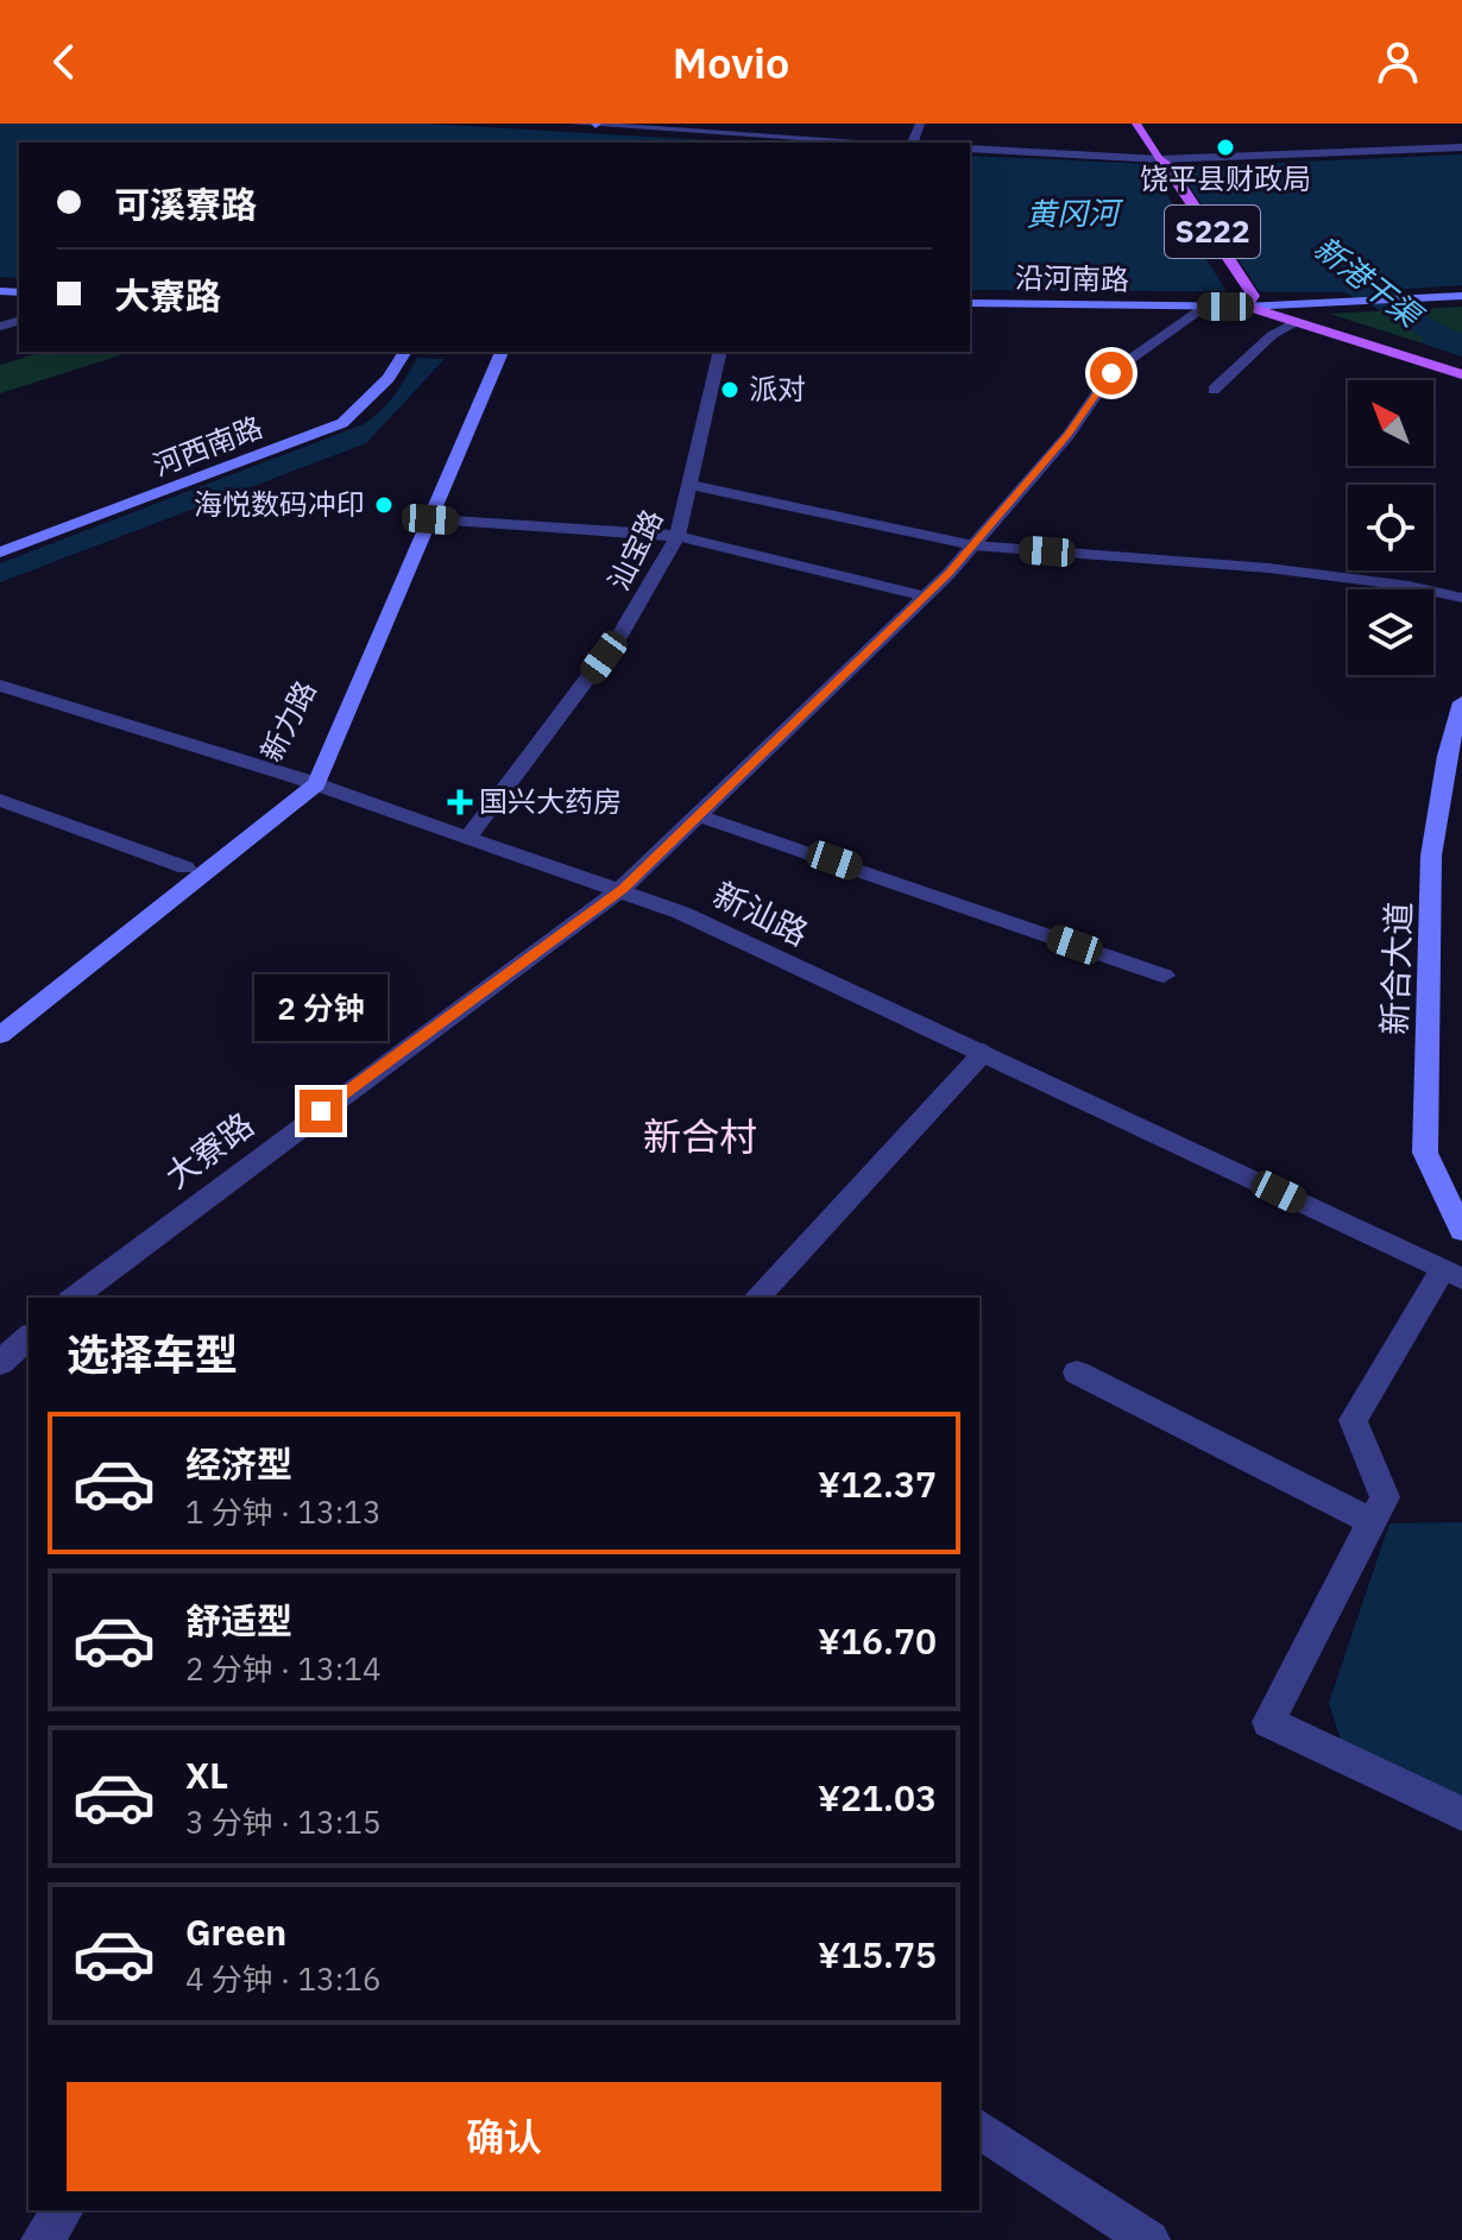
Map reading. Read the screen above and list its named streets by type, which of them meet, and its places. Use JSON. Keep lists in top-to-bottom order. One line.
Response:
{"streets":{"main road":["S222","沿河南路","河西南路","新力路","新合大道"],"street":["汕宝路","新汕路","大寮路"]},"crossings":[["S222","沿河南路"],["沿河南路","大寮路"],["汕宝路","新汕路"],["新力路","新汕路"],["新汕路","大寮路"]],"districts":["新合村"],"water":["黄冈河","新港干渠"],"places":{"other":["饶平县财政局","派对","海悦数码冲印"],"health":["国兴大药房"]},"north":"top left","page":{"header":"Movio","banner":["可溪寮路","大寮路"],"bubble":"2 分钟","heading":"选择车型","list":[{"name":"经济型","note":"1 分钟 · 13:13","value":"¥12.37"},{"name":"舒适型","note":"2 分钟 · 13:14","value":"¥16.70"},{"name":"XL","note":"3 分钟 · 13:15","value":"¥21.03"},{"name":"Green","note":"4 分钟 · 13:16","value":"¥15.75"}],"buttons":"确认"}}
